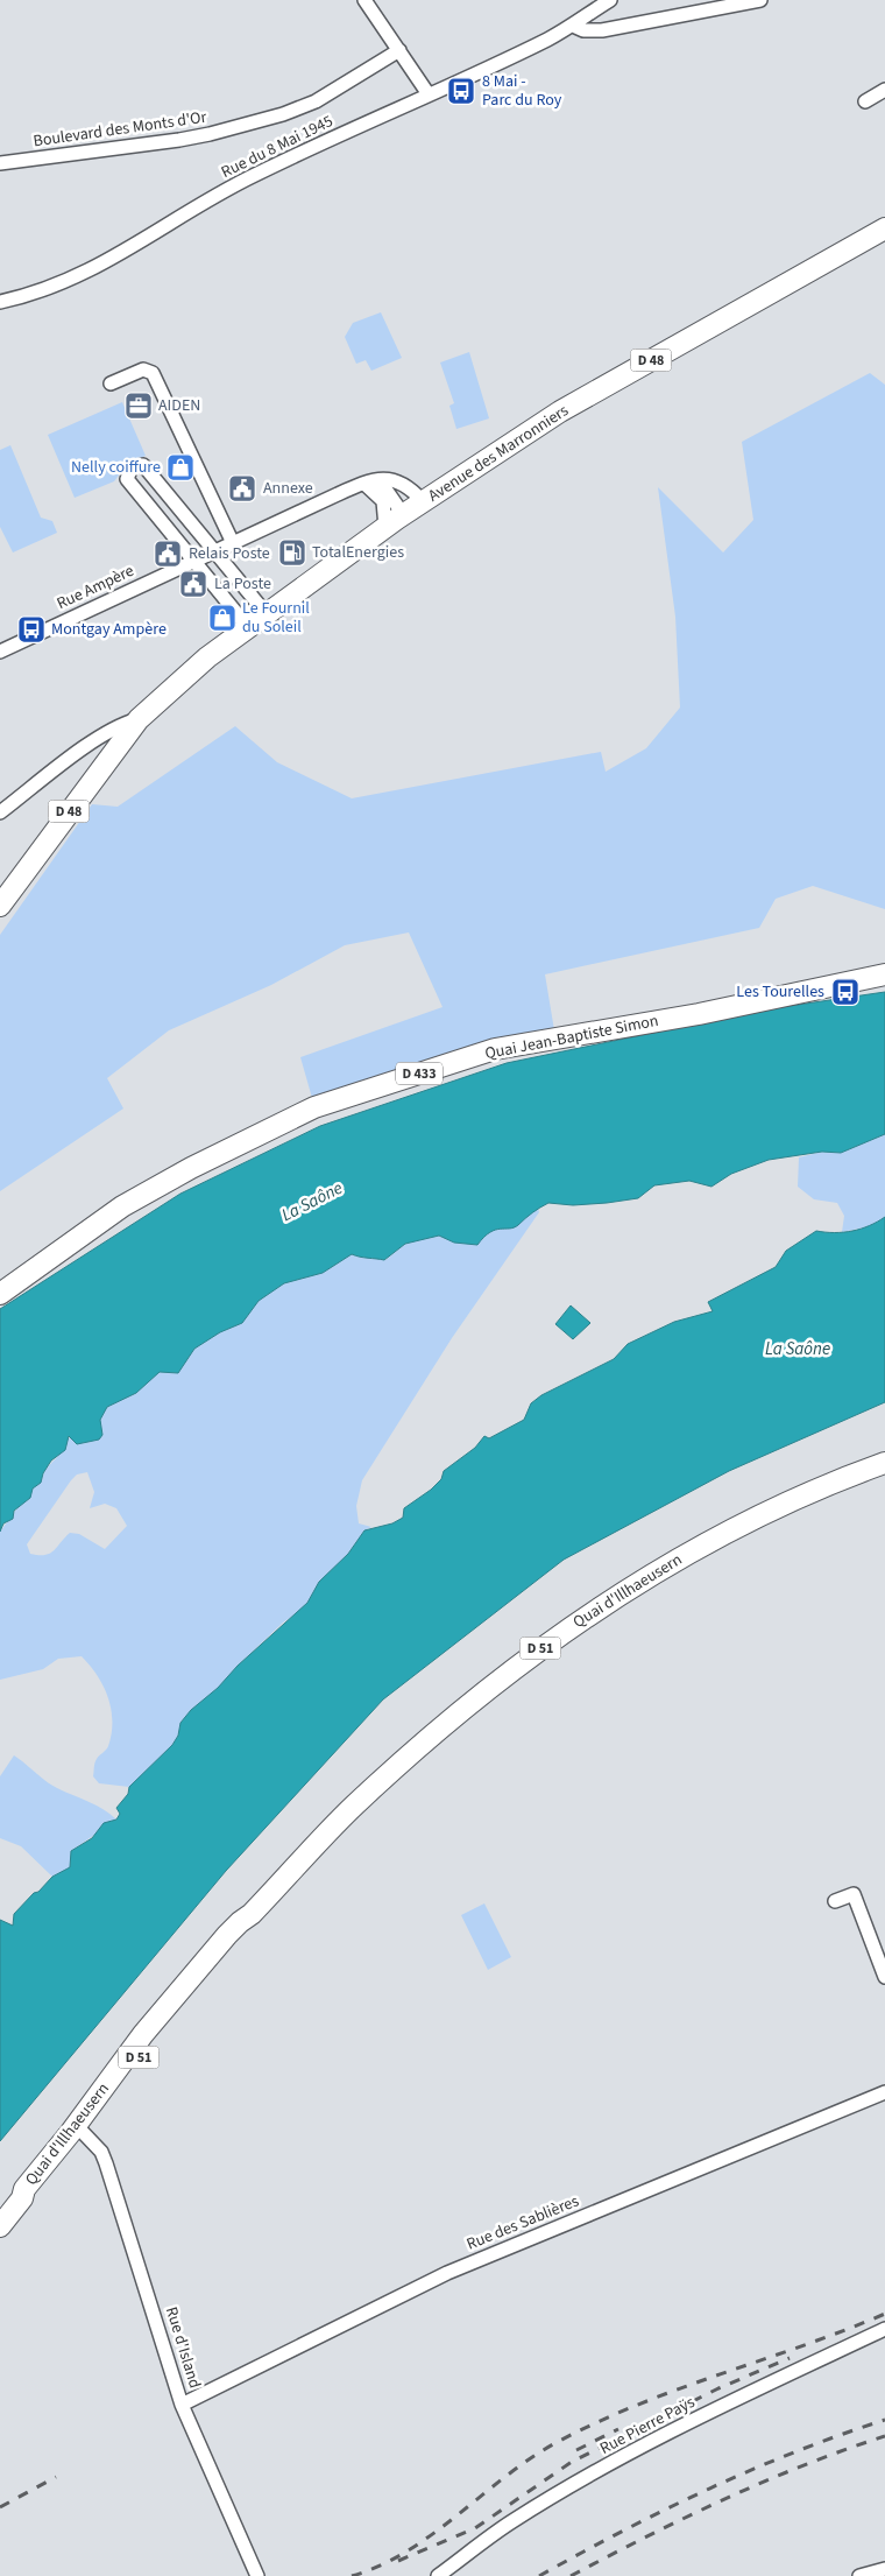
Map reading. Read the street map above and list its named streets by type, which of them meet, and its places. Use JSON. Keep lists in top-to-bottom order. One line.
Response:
{"streets":{"main road":["D 48","Avenue des Marronniers","Quai Jean-Baptiste Simon","D 433","Quai d'Illhaeusern","D 51"],"street":["Boulevard des Monts d'Or","Rue du 8 Mai 1945","Rue Ampère","Rue des Sablières","Rue d'Island","Rue Pierre Paÿs"]},"crossings":[["D 48","Avenue des Marronniers"],["Avenue des Marronniers","Rue Ampère"],["Quai d'Illhaeusern","Rue d'Island"],["Rue des Sablières","Rue d'Island"]],"water":["La Saône"],"places":{"bus stop":["8 Mai - Parc du Roy","Montgay Ampère","Les Tourelles"],"office":["AIDEN"],"shop":["Nelly coiffure","Le Fournil du Soleil"],"public building":["Annexe","Relais Poste","La Poste"],"fuel station":["TotalEnergies"]}}
